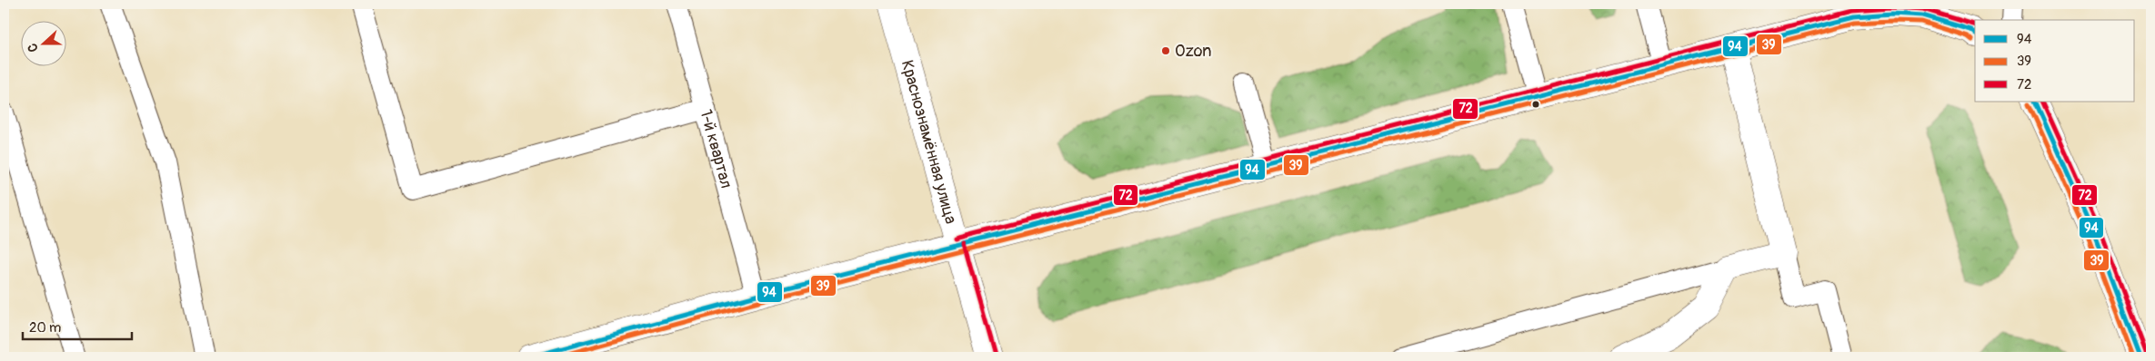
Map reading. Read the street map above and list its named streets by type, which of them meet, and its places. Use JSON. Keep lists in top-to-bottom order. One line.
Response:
{"streets":{"main road":["Краснознамённая улица"],"lane":["1-й квартал"]},"places":["Ozon"],"lines":["transit line 72","transit line 94","transit line 39"],"legend":["94","39","72"],"scale_bar":"20 m","north":"left"}
